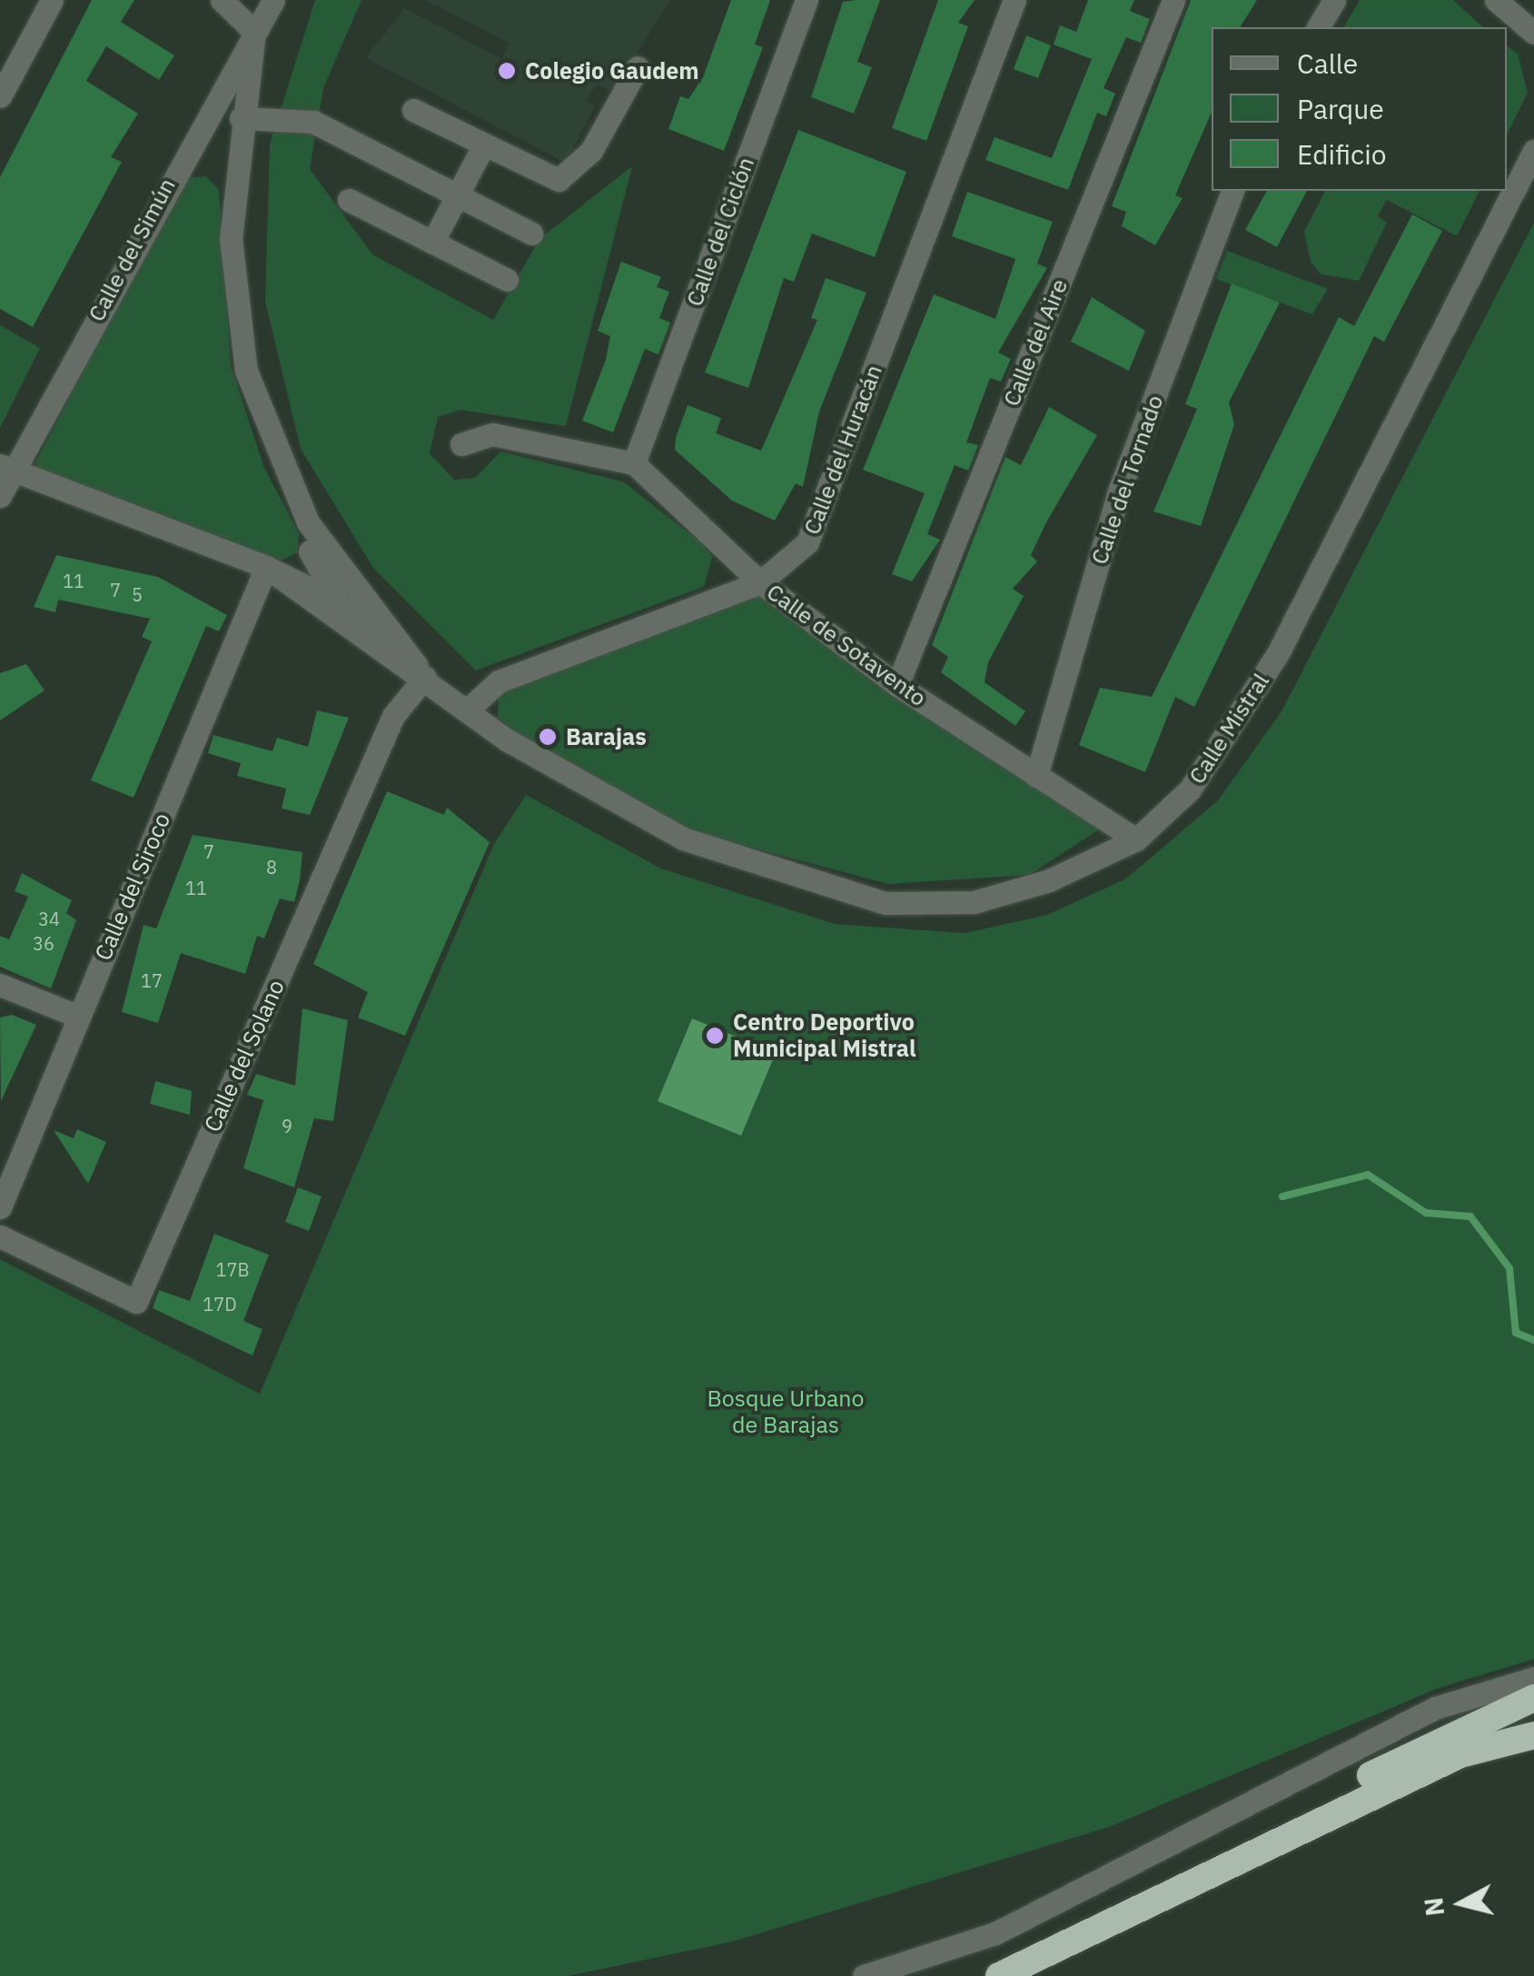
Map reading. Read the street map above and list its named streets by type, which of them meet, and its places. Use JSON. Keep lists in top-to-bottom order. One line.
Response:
{"streets":{"street":["Calle del Ciclón","Calle del Simún","Calle del Aire","Calle del Huracán","Calle del Tornado","Calle de Sotavento","Calle Mistral","Calle del Siroco","Calle del Solano"]},"crossings":[["Calle del Ciclón","Calle de Sotavento"],["Calle del Aire","Calle de Sotavento"],["Calle del Huracán","Calle de Sotavento"],["Calle del Huracán","Calle Mistral"],["Calle del Tornado","Calle de Sotavento"],["Calle de Sotavento","Calle Mistral"],["Calle Mistral","Calle del Solano"]],"parks":["Bosque Urbano de Barajas"],"places":["Colegio Gaudem","Barajas","Centro Deportivo Municipal Mistral"],"house_numbers":["11","7","5","7","8","11","34","36","17","9","17B","17D"],"legend":["Calle","Parque","Edificio"],"north":"left"}
